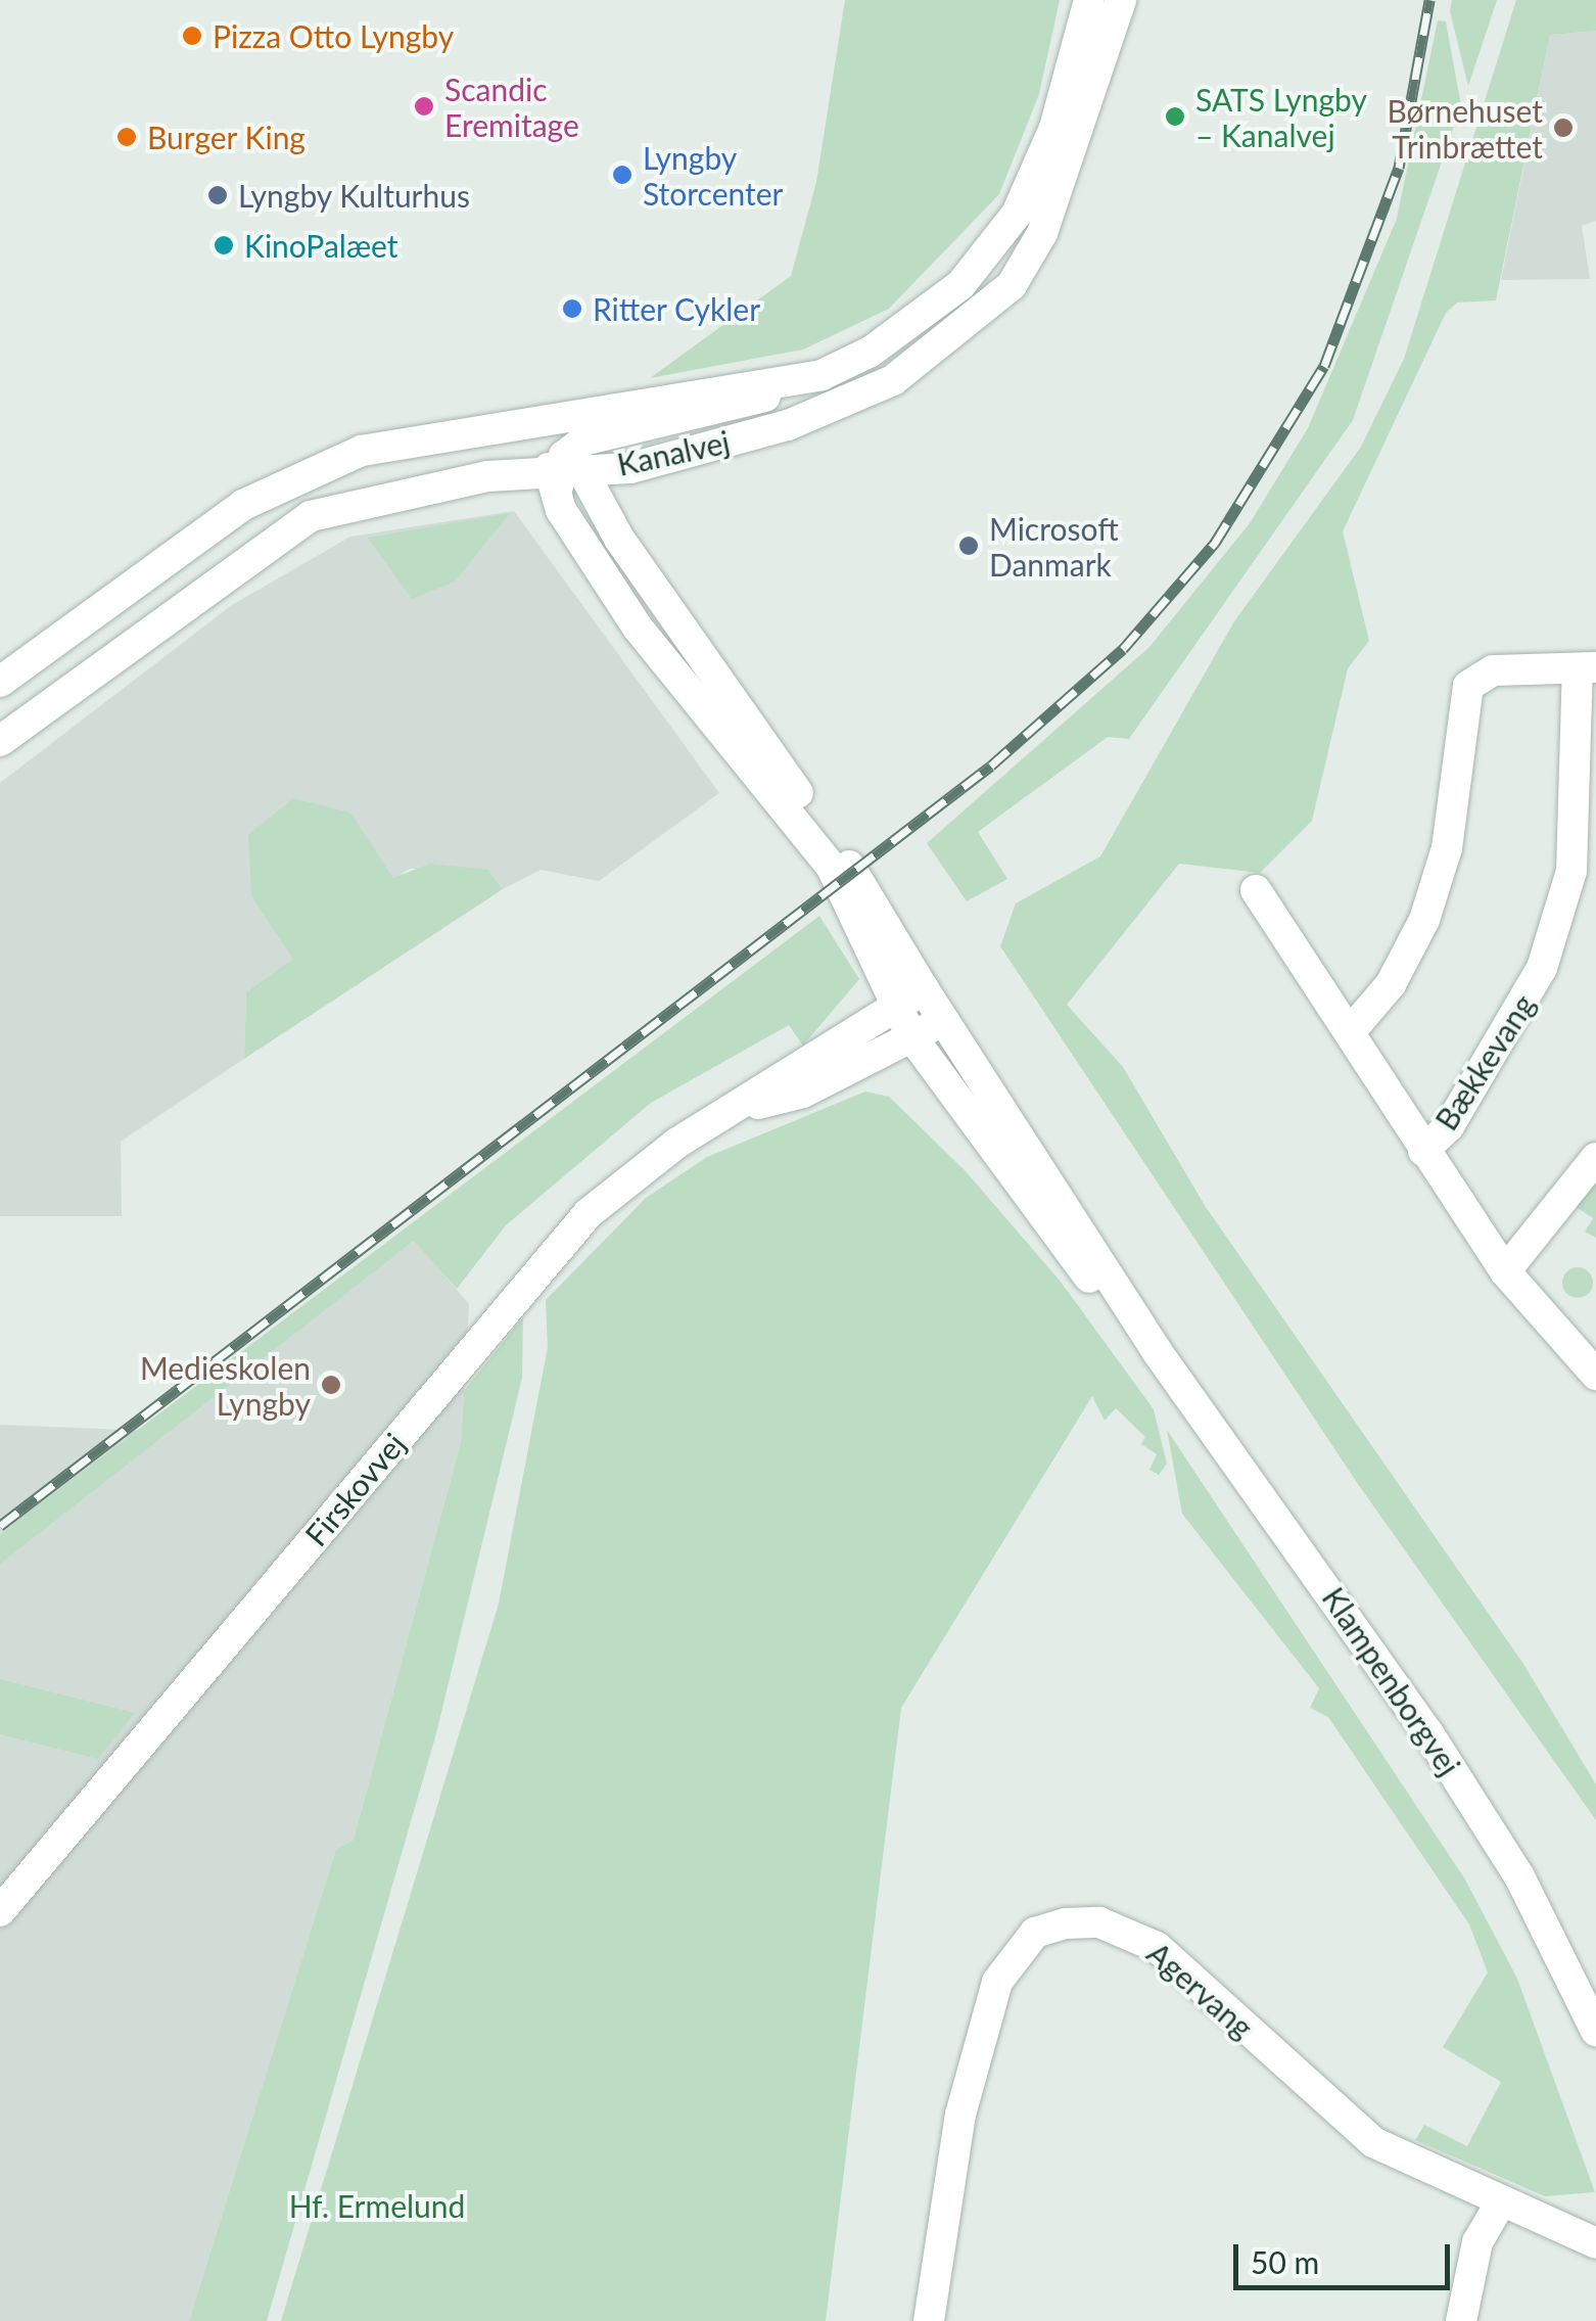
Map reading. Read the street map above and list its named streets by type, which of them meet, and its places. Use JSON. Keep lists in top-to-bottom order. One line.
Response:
{"streets":{"street":["Kanalvej","Bækkevang","Firskovvej","Klampenborgvej","Agervang"]},"crossings":[["Kanalvej","Klampenborgvej"],["Firskovvej","Klampenborgvej"]],"parks":["Hf. Ermelund"],"places":["Pizza Otto Lyngby","Scandic Eremitage","SATS Lyngby – Kanalvej","Børnehuset Trinbrættet","Burger King","Lyngby Storcenter","Lyngby Kulturhus","KinoPalæet","Ritter Cykler","Microsoft Danmark","Medieskolen Lyngby"],"scale_bar":"50 m"}
